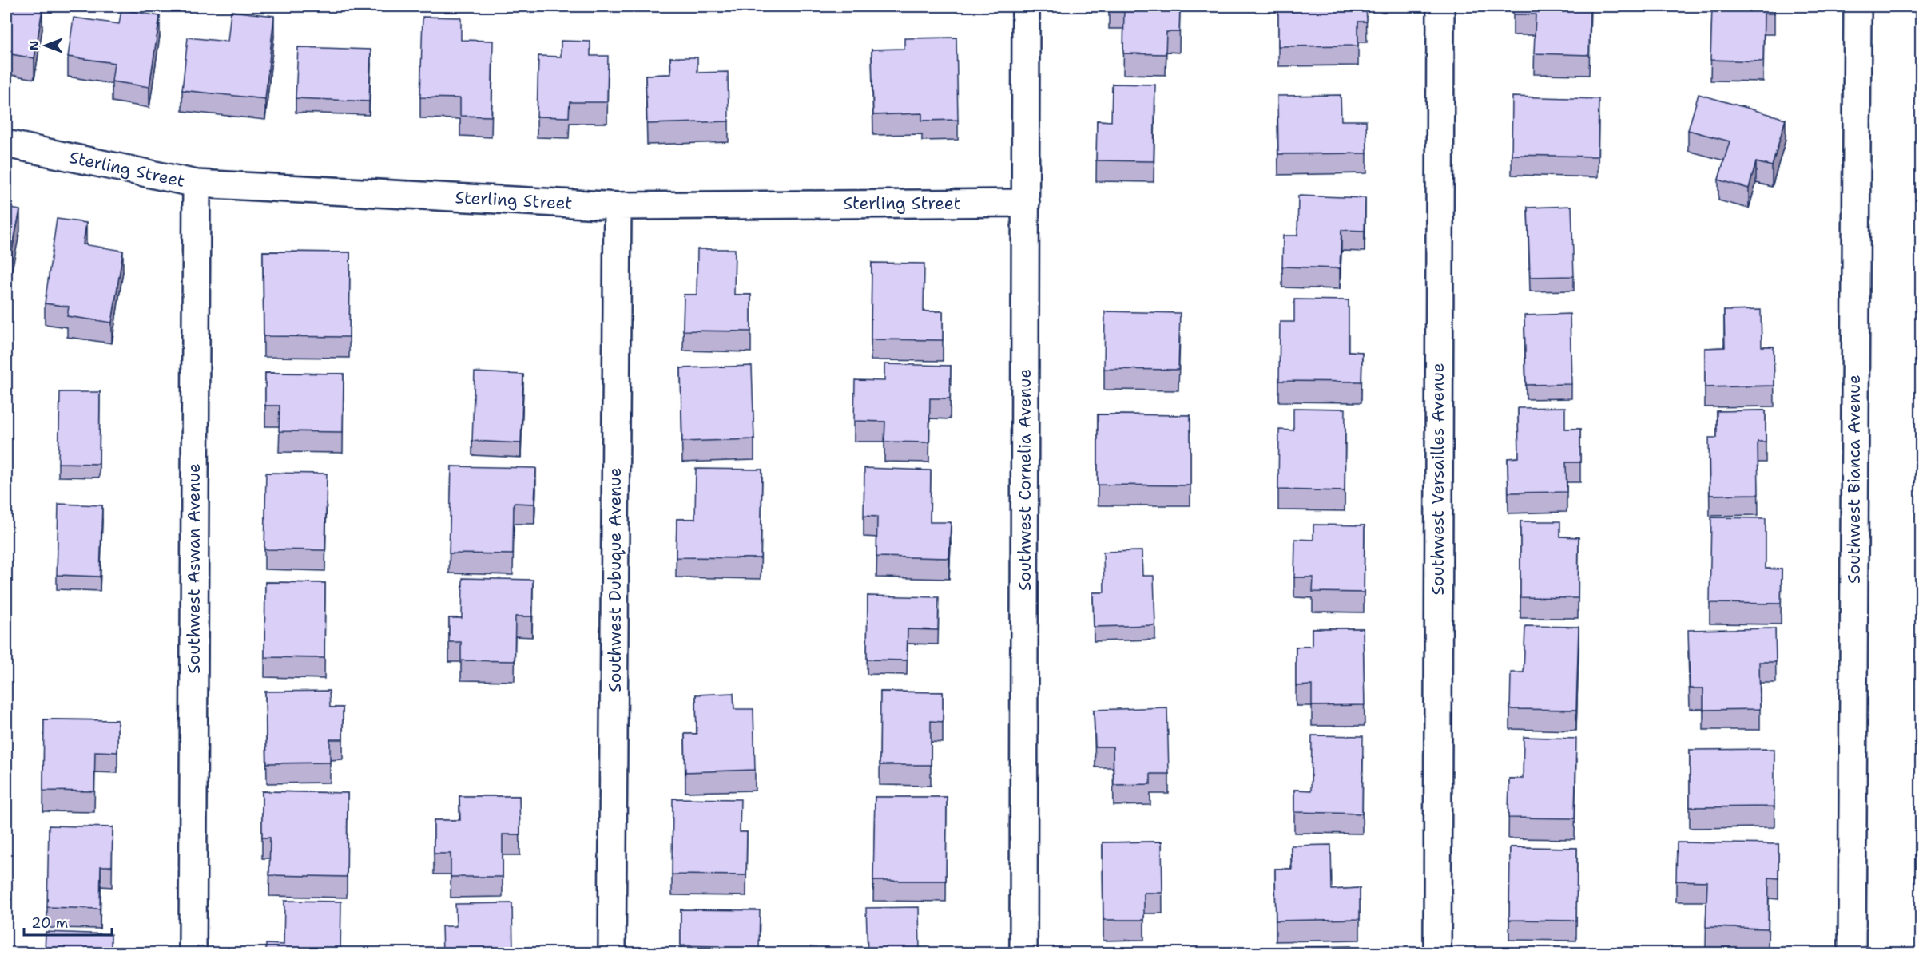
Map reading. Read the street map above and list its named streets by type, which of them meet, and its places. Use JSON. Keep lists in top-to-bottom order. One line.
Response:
{"streets":{"street":["Sterling Street","Southwest Versailles Avenue","Southwest Bianca Avenue","Southwest Cornelia Avenue","Southwest Aswan Avenue","Southwest Dubuque Avenue"]},"crossings":[["Sterling Street","Southwest Cornelia Avenue"],["Sterling Street","Southwest Aswan Avenue"],["Sterling Street","Southwest Dubuque Avenue"]],"scale_bar":"20 m","north":"left"}
